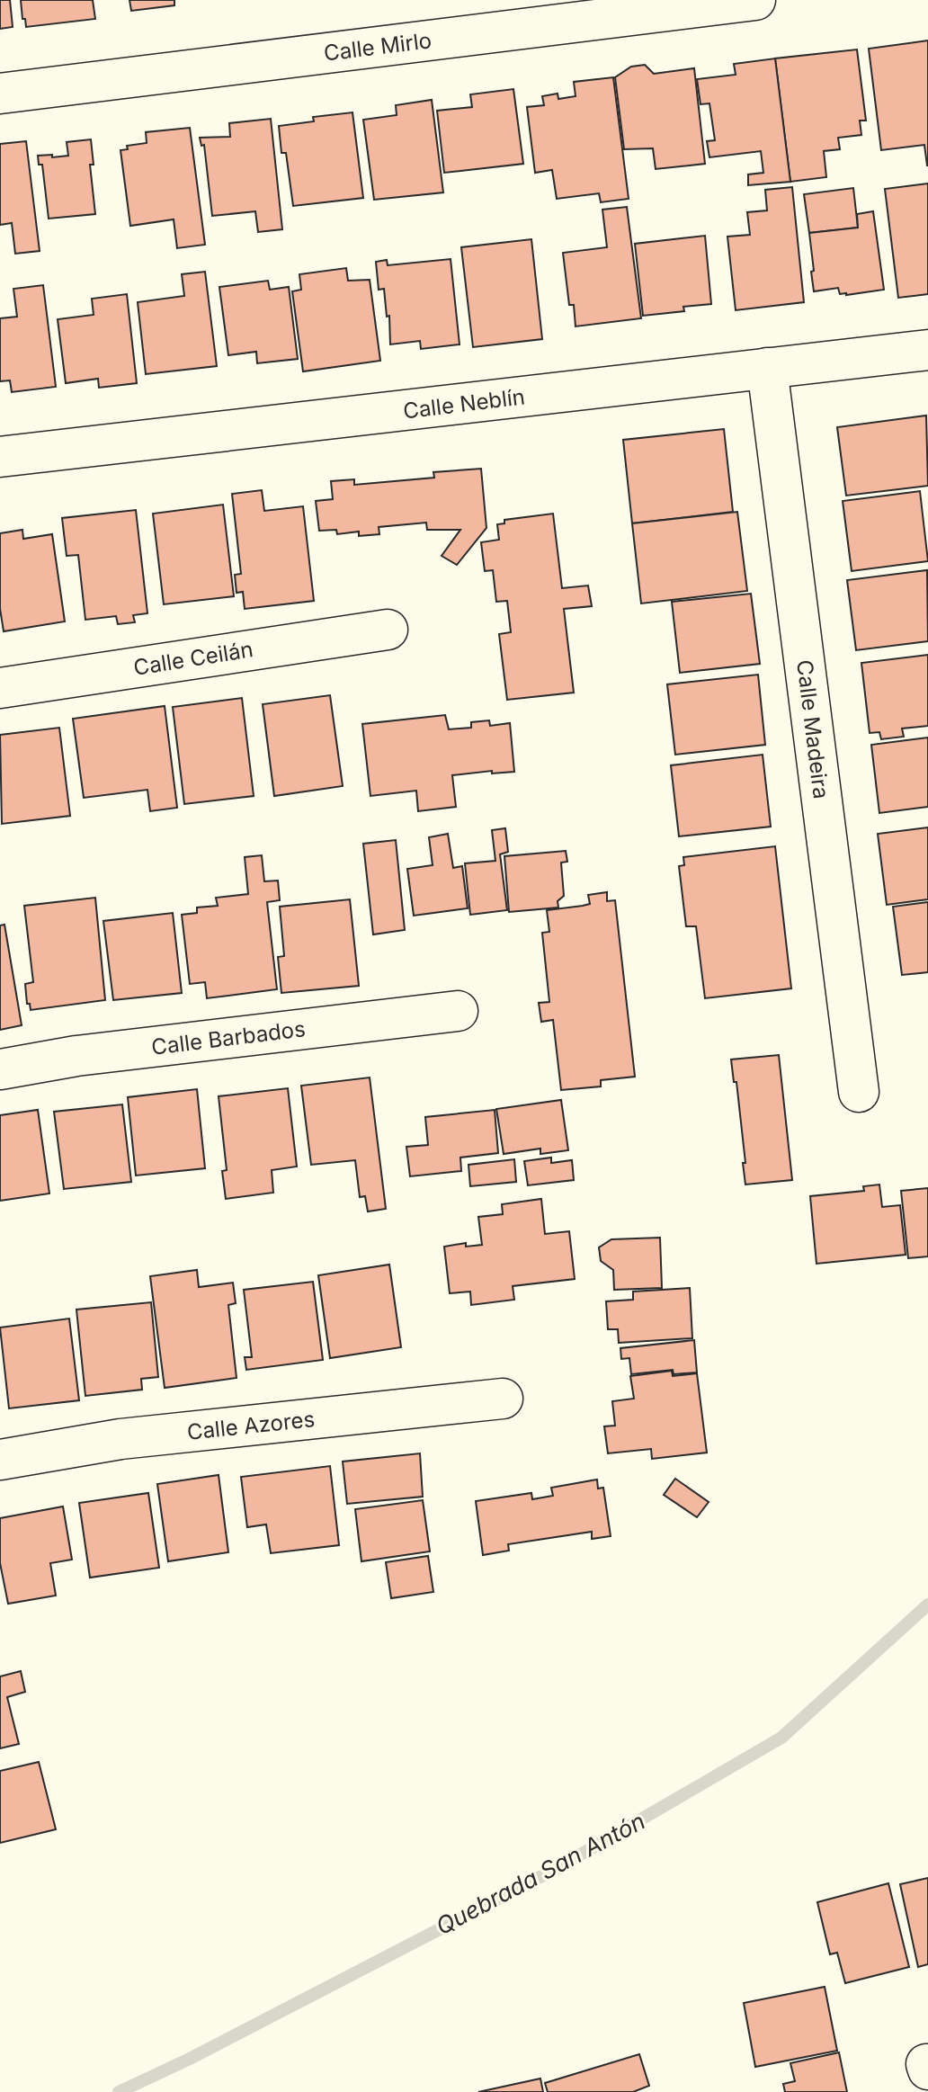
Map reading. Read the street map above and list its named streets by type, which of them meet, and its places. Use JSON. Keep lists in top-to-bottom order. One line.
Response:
{"streets":{"street":["Calle Mirlo","Calle Neblín","Calle Ceilán","Calle Madeira","Calle Barbados","Calle Azores"]},"crossings":[["Calle Neblín","Calle Madeira"]],"water":["Quebrada San Antón"]}
